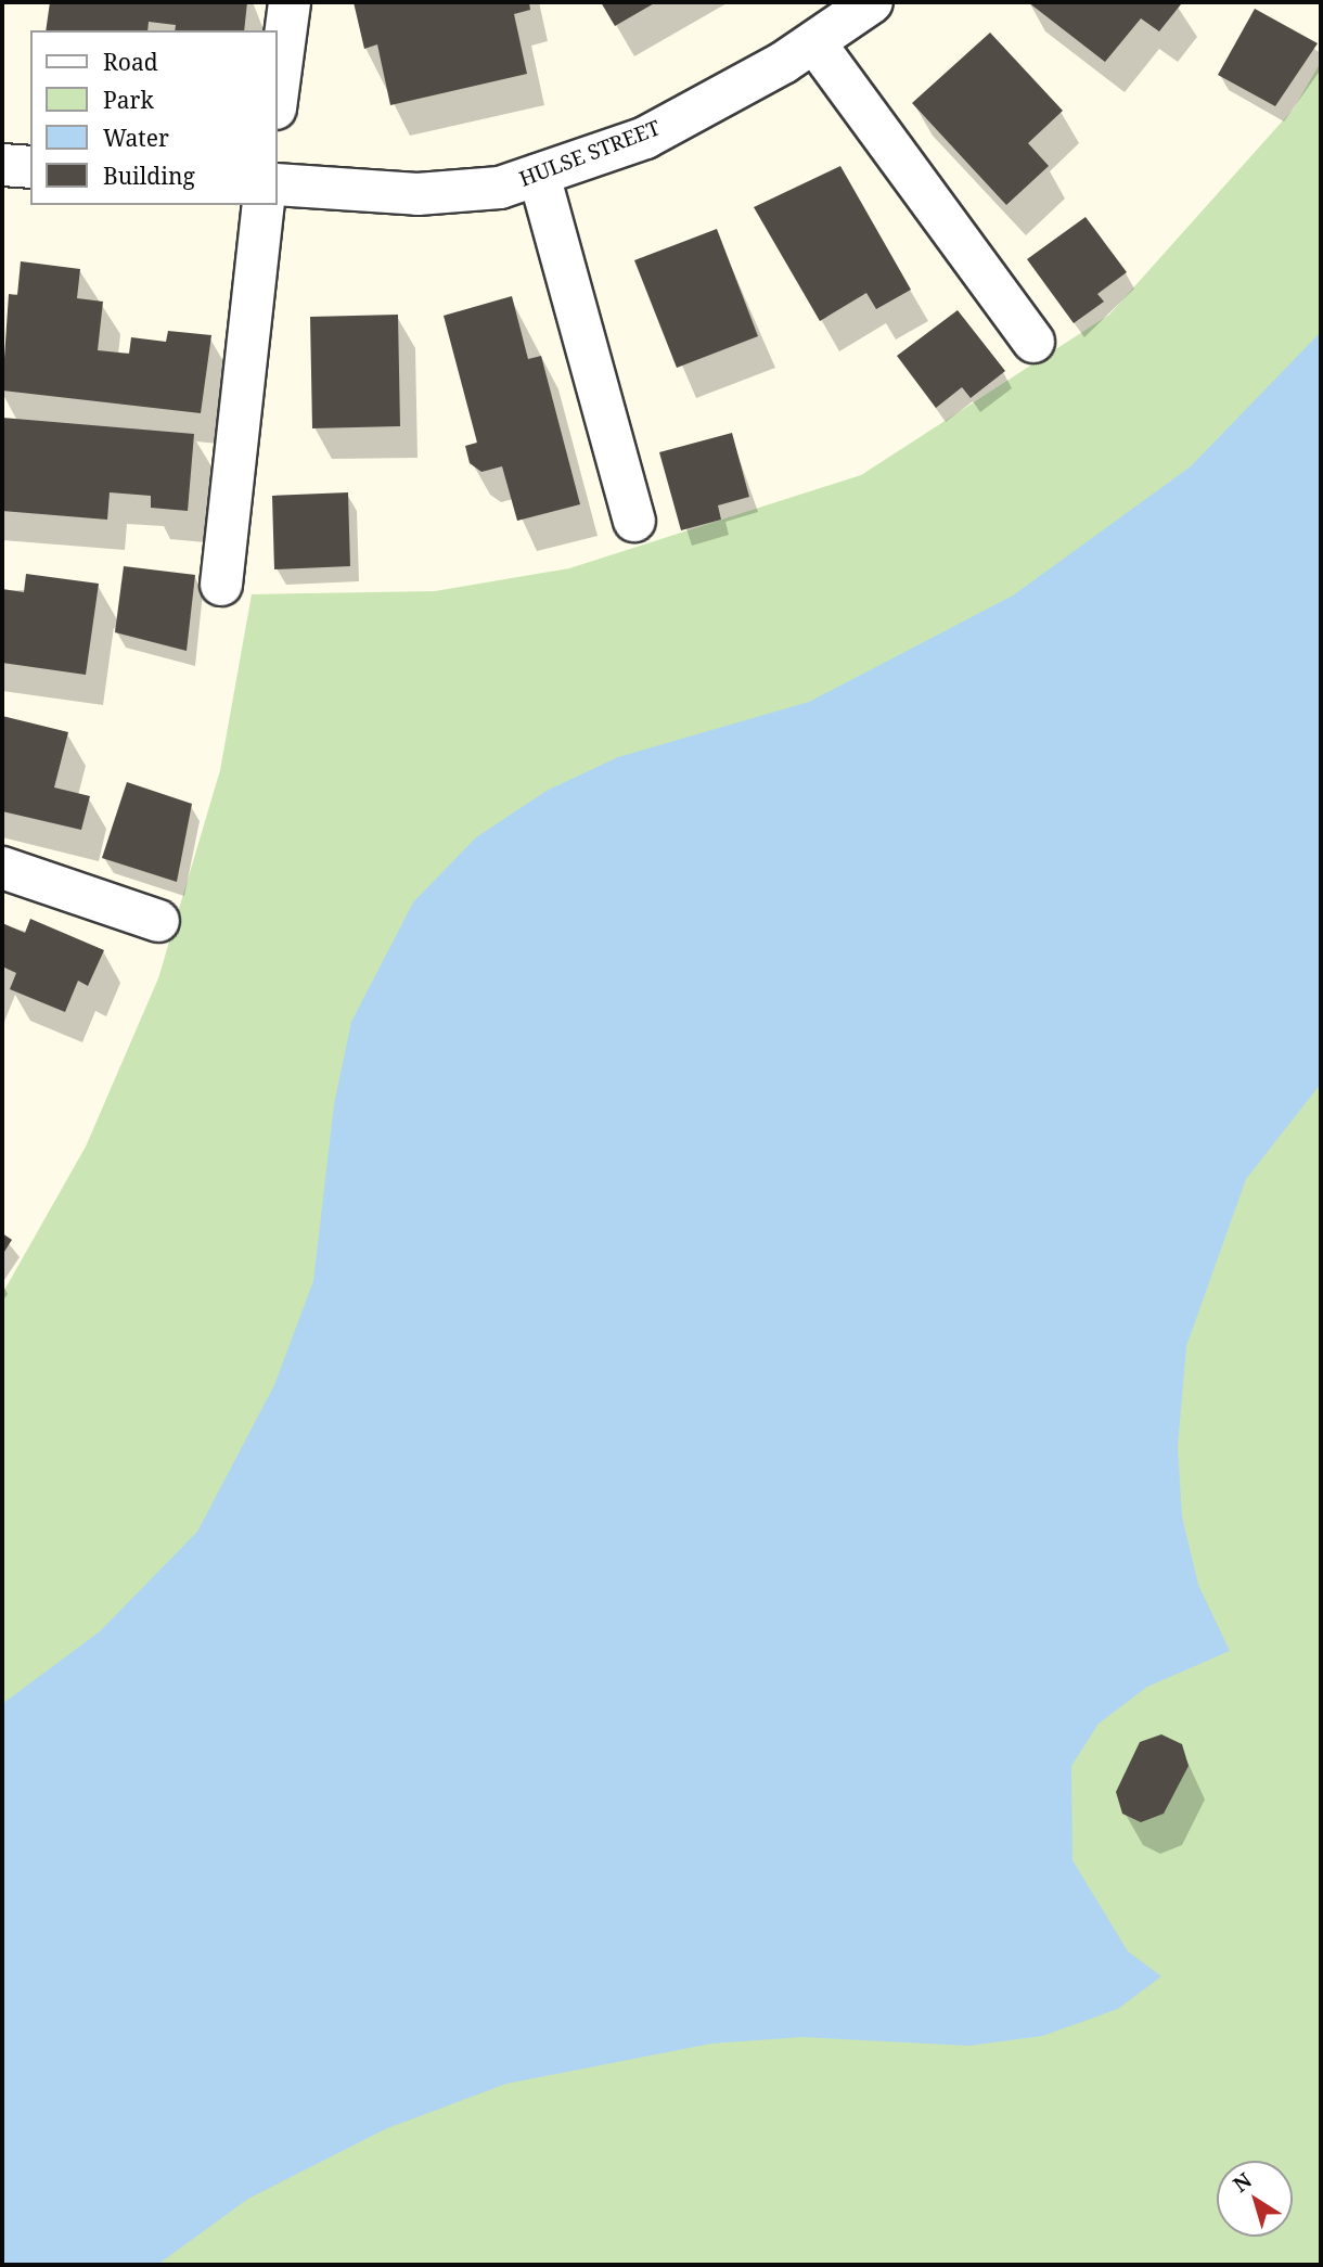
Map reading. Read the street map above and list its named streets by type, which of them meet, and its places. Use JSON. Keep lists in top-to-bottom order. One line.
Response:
{"streets":{"street":["HULSE STREET"]},"legend":["Road","Park","Water","Building"],"north":"top left"}
